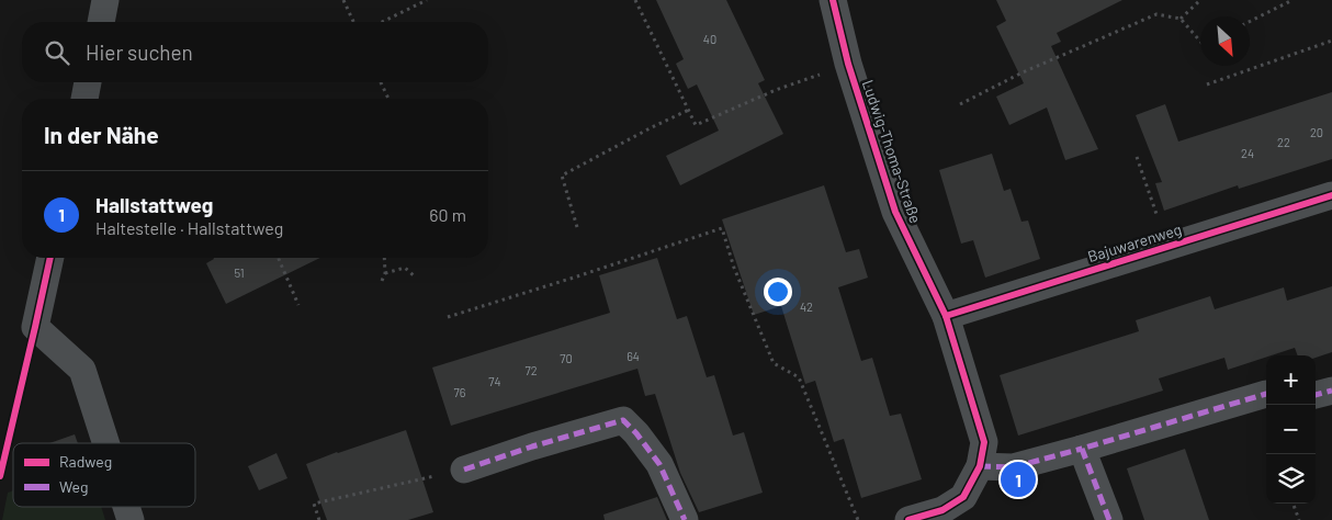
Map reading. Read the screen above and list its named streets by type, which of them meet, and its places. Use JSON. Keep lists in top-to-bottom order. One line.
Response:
{"streets":{"street":["Ludwig-Thoma-Straße","Bajuwarenweg"]},"crossings":[["Ludwig-Thoma-Straße","Bajuwarenweg"]],"house_numbers":["40","20","22","24","51","42","64","70","72","74","76"],"legend":["Radweg","Weg"],"north":"bottom right","page":{"search":"Hier suchen","heading":"In der Nähe","list":[{"mark":"1","name":"Hallstattweg","note":"Haltestelle · Hallstattweg","value":"60 m"}],"map_buttons":["+","−"],"pins":"1"}}
